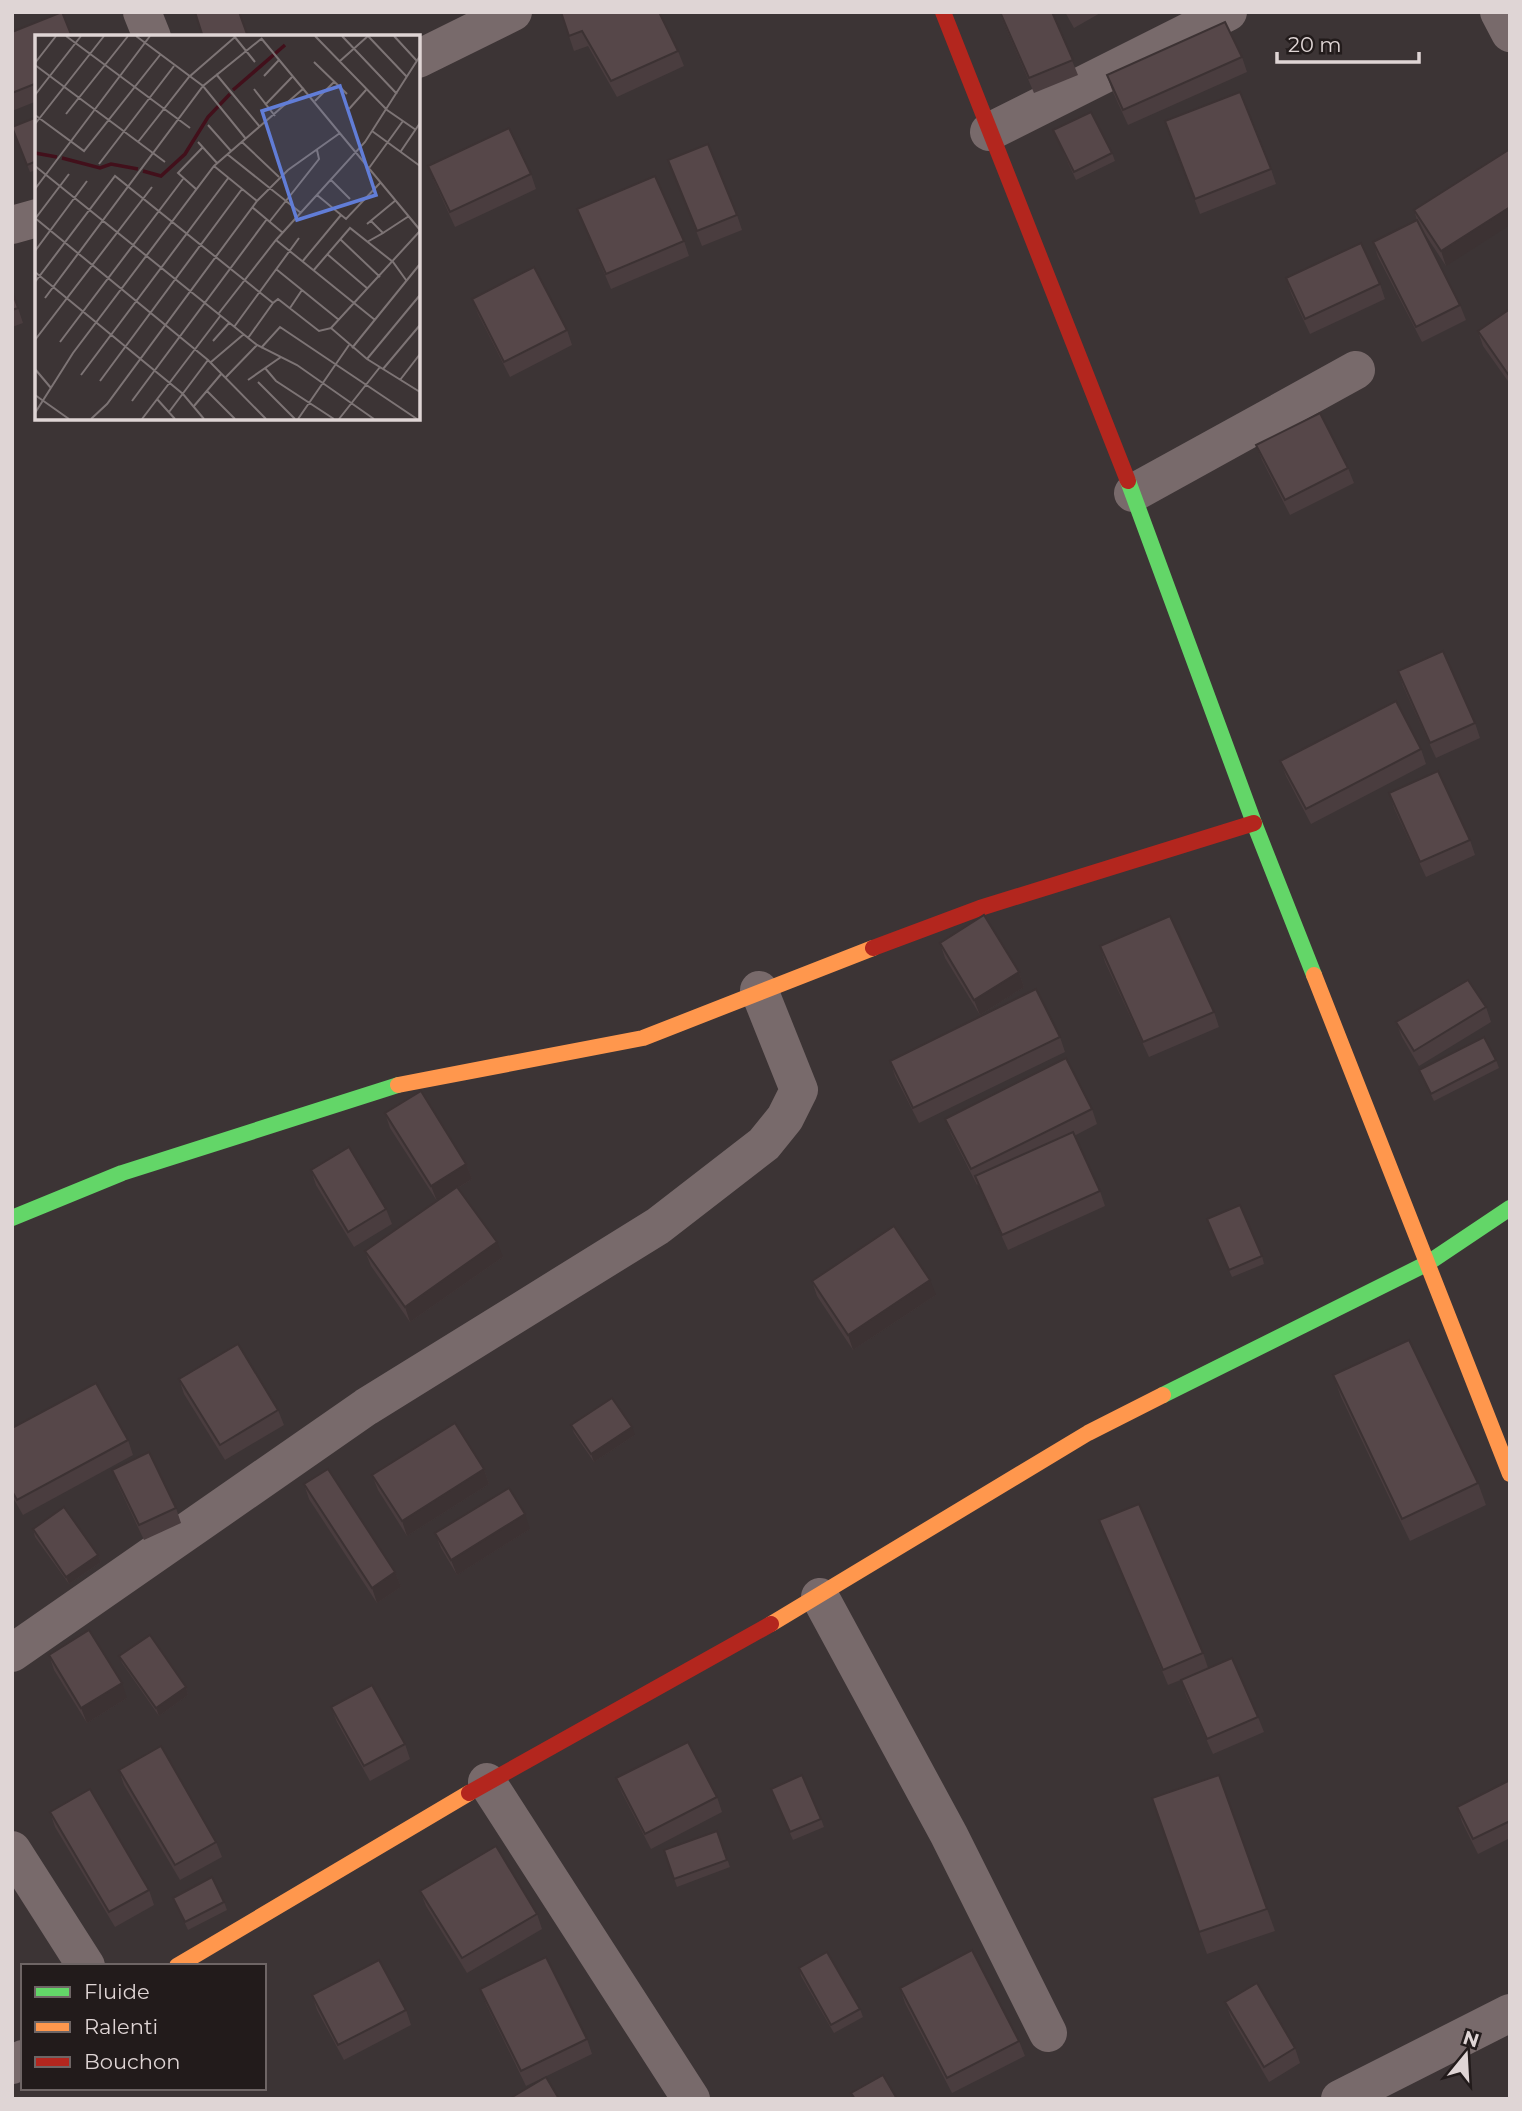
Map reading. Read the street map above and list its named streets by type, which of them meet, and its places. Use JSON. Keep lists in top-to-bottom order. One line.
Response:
{"legend":["Fluide","Ralenti","Bouchon"],"scale_bar":"20 m","north":"top"}
